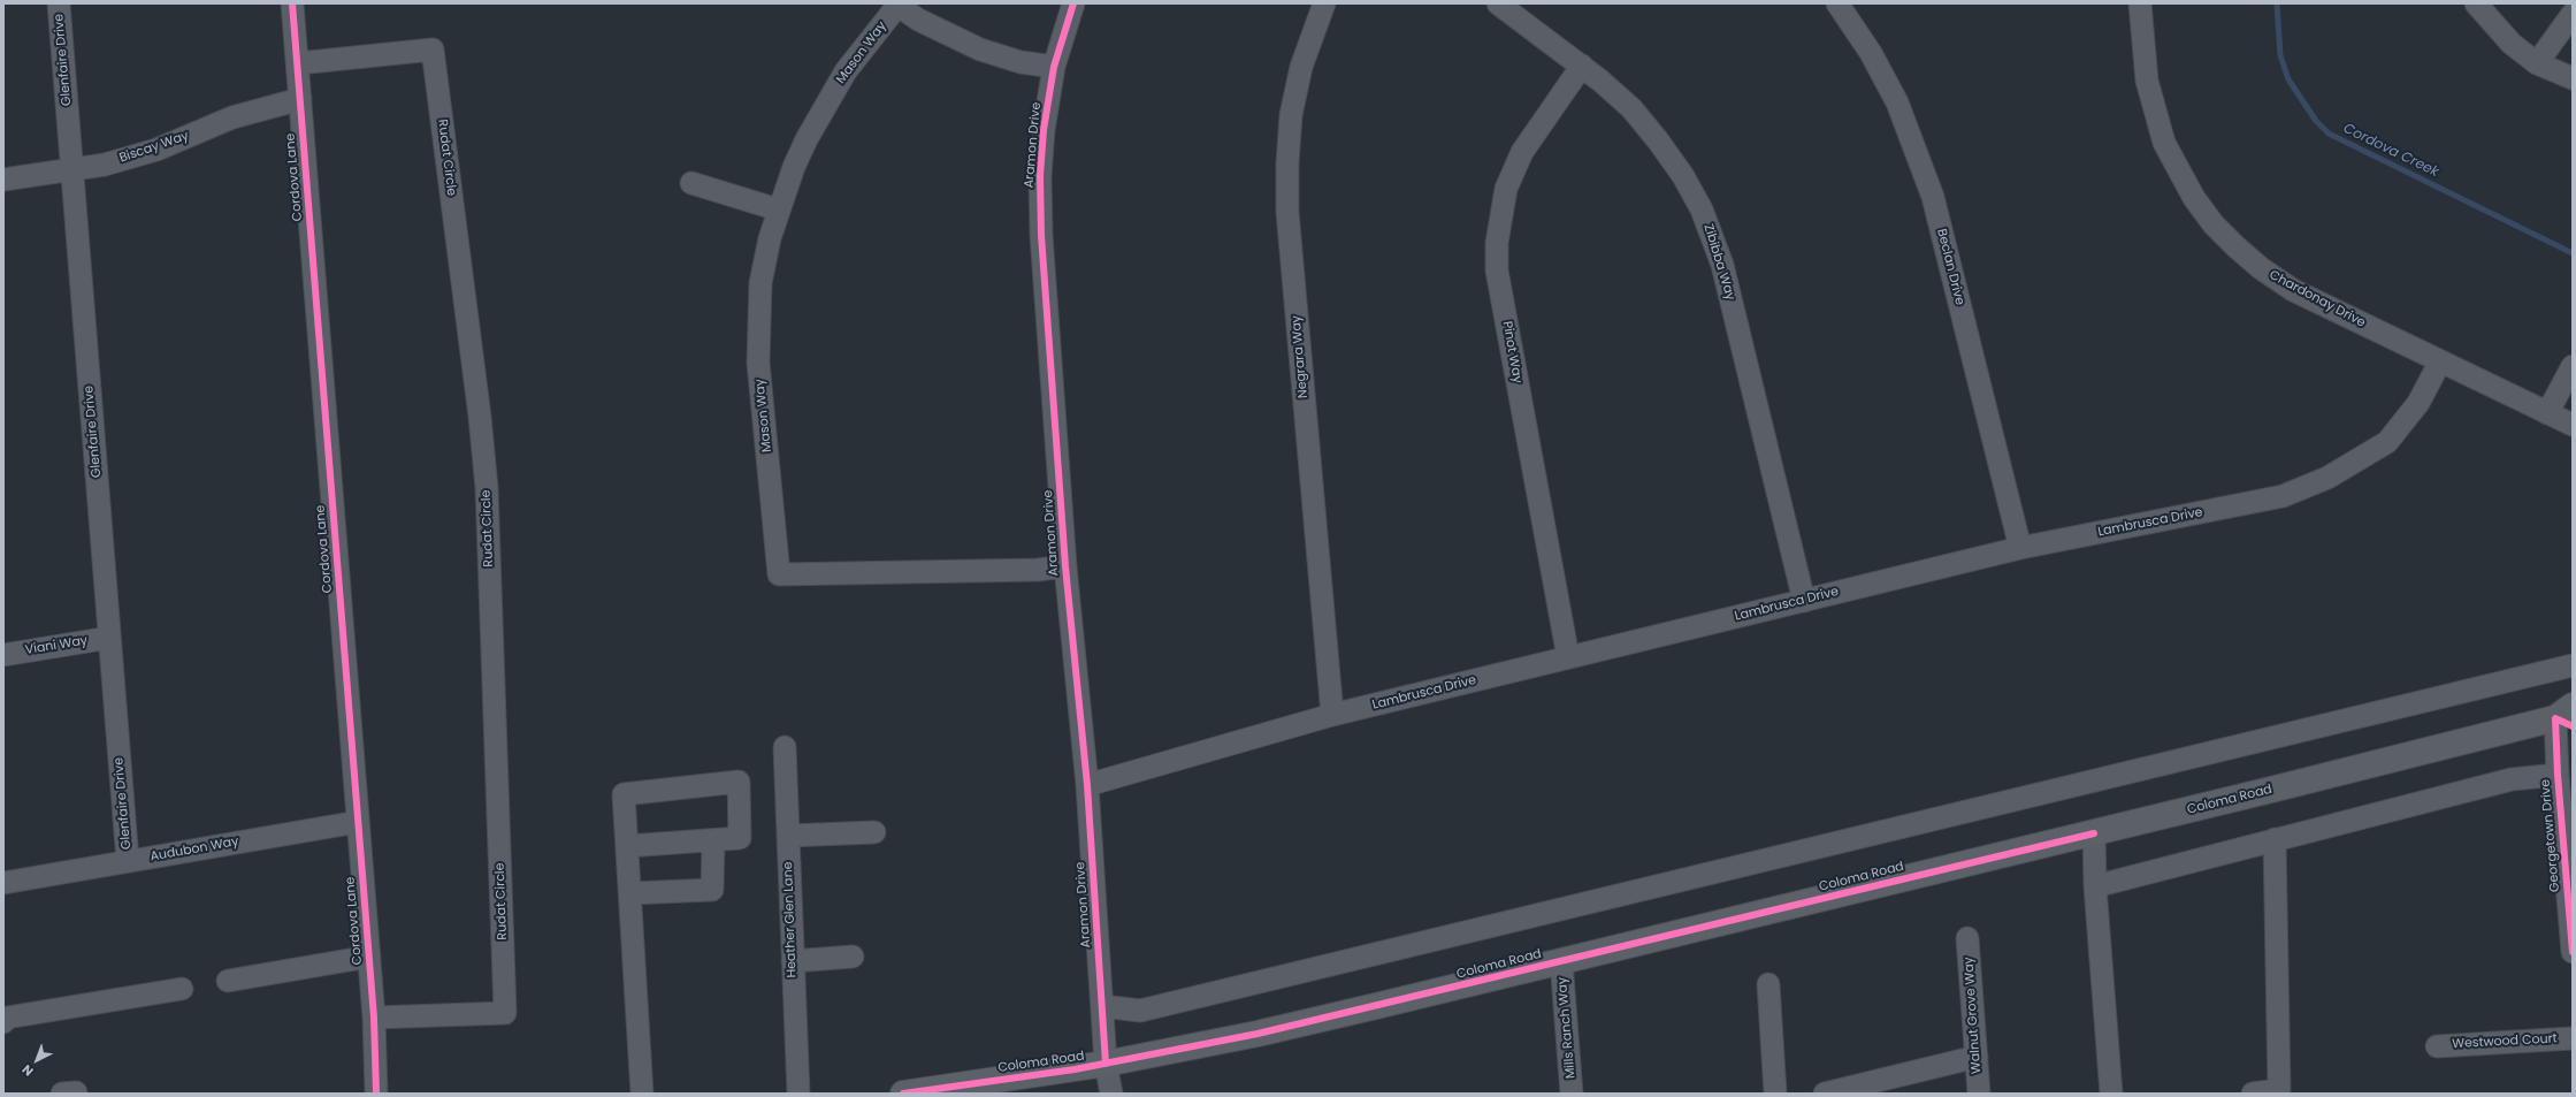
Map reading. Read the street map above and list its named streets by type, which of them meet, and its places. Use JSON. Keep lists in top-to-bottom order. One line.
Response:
{"streets":{"main road":["Coloma Road"],"street":["Mason Way","Glenfaire Drive","Aramon Drive","Biscay Way","Rudat Circle","Cordova Lane","Zibibba Way","Beclan Drive","Chardonay Drive","Pinot Way","Negrara Way","Lambrusca Drive","Viani Way","Georgetown Drive","Audubon Way","Heather Glen Lane","Walnut Grove Way","Mills Ranch Way","Westwood Court"]},"crossings":[["Mason Way","Aramon Drive"],["Glenfaire Drive","Biscay Way"],["Glenfaire Drive","Viani Way"],["Glenfaire Drive","Audubon Way"],["Aramon Drive","Lambrusca Drive"],["Aramon Drive","Coloma Road"],["Biscay Way","Cordova Lane"],["Rudat Circle","Cordova Lane"],["Cordova Lane","Audubon Way"],["Zibibba Way","Pinot Way"],["Zibibba Way","Lambrusca Drive"],["Beclan Drive","Lambrusca Drive"],["Chardonay Drive","Lambrusca Drive"],["Pinot Way","Lambrusca Drive"],["Negrara Way","Lambrusca Drive"],["Coloma Road","Georgetown Drive"],["Coloma Road","Mills Ranch Way"]],"water":["Cordova Creek"],"north":"bottom left"}
